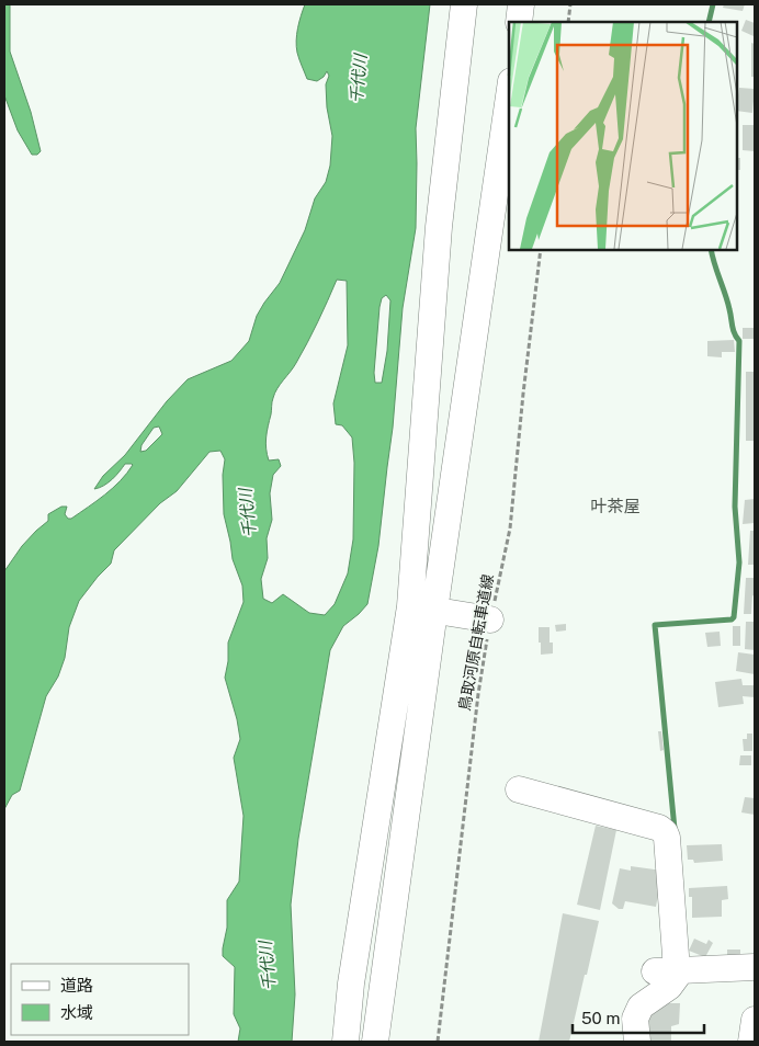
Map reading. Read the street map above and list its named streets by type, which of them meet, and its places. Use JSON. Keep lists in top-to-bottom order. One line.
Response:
{"streets":{"path":["鳥取河原自転車道線"]},"districts":["叶茶屋"],"water":["千代川"],"legend":["道路","水域"],"scale_bar":"50 m"}
